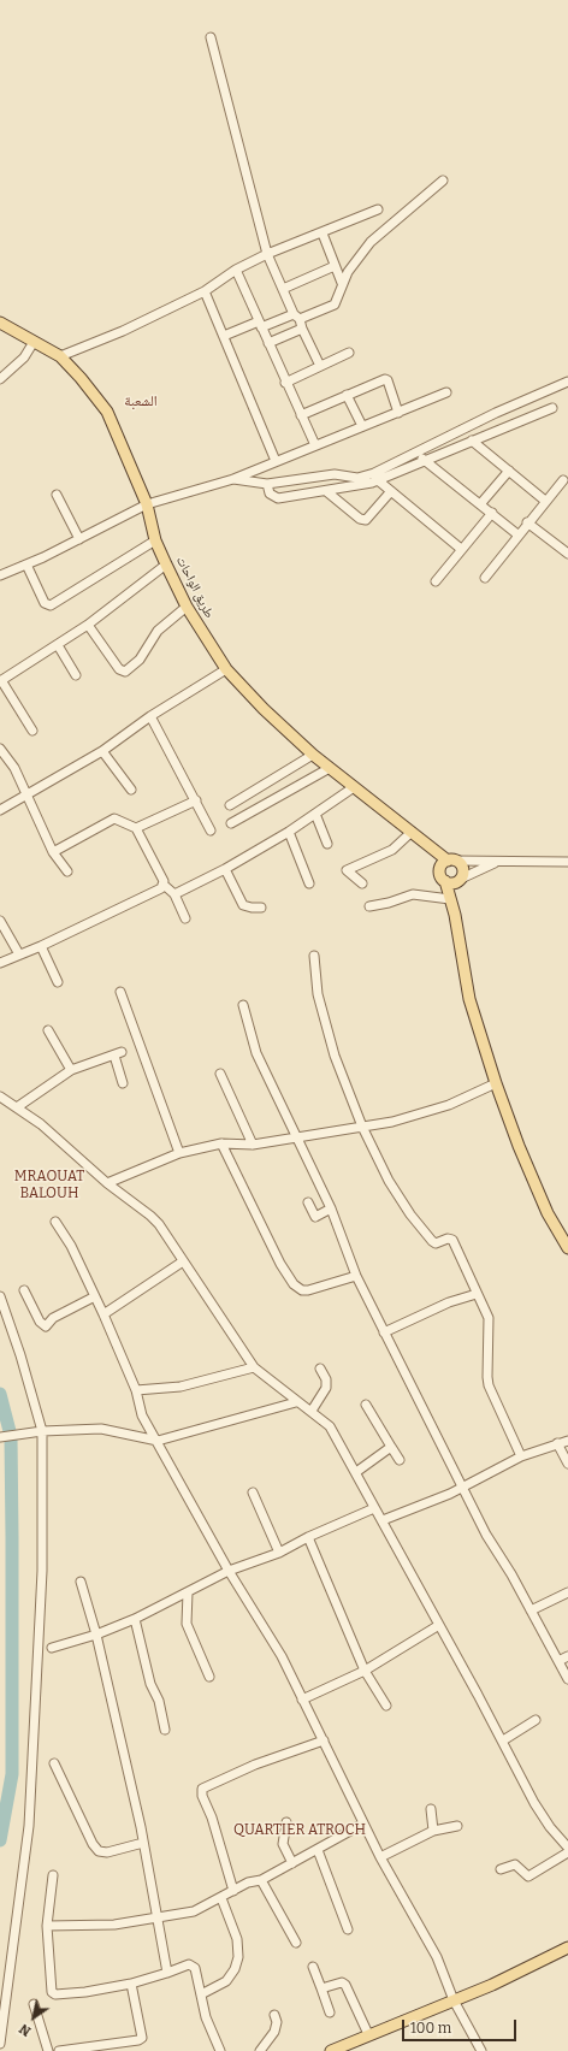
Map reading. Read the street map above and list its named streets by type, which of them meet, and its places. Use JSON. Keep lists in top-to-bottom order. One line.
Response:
{"streets":{"main road":["طريق الواحات"]},"districts":["الشعبة","MRAOUAT BALOUH","QUARTIER ATROCH"],"scale_bar":"100 m","north":"bottom left"}
